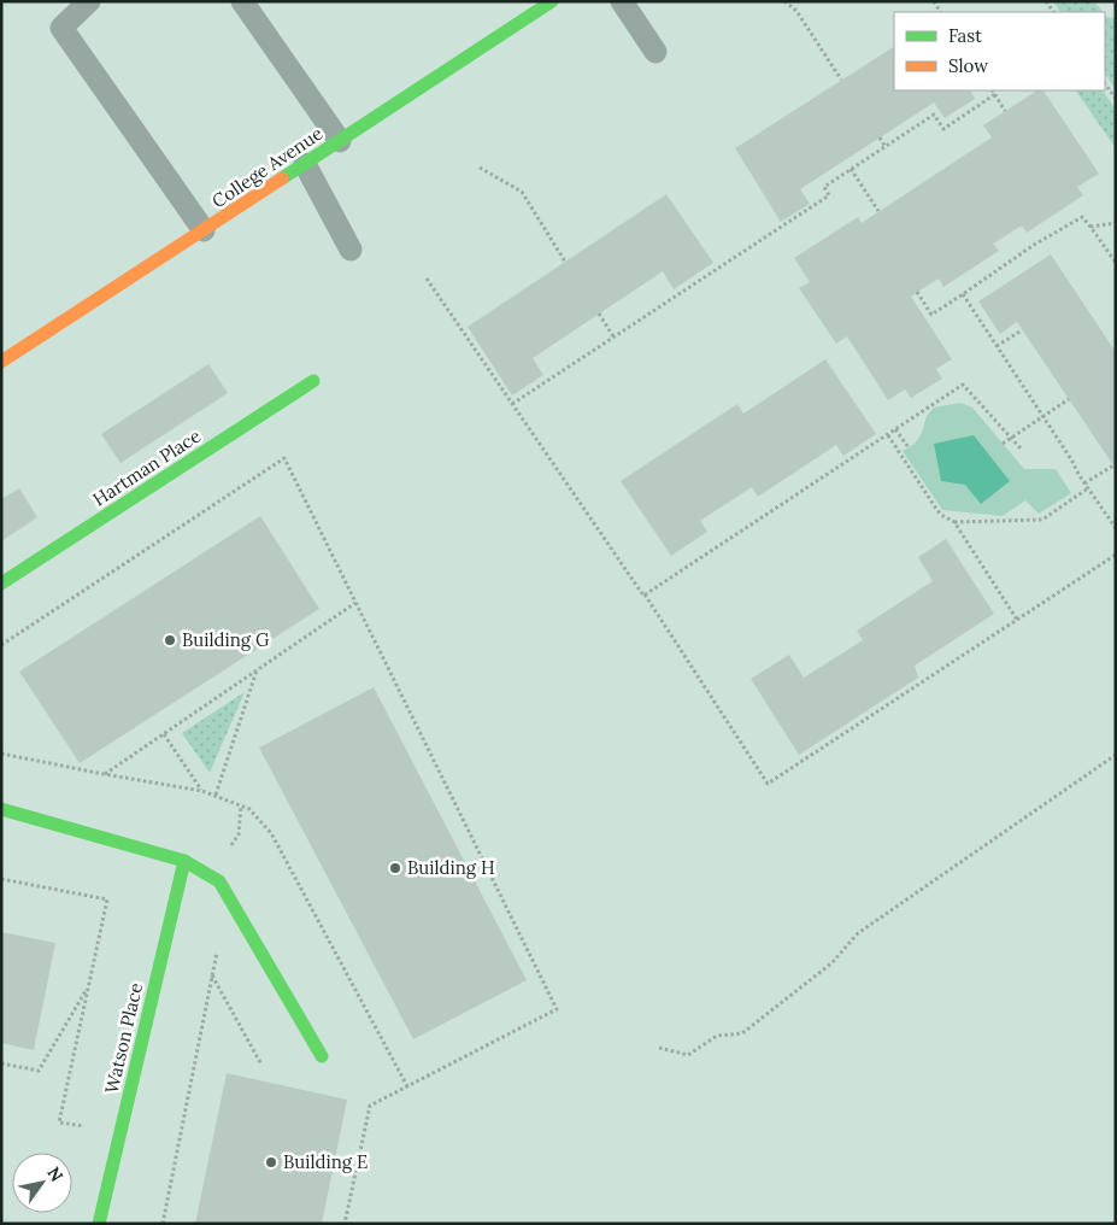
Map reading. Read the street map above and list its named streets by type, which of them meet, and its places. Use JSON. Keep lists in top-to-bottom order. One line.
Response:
{"streets":{"street":["College Avenue","Hartman Place","Watson Place"]},"places":["Building G","Building H","Building E"],"legend":["Fast","Slow"],"north":"top right"}
